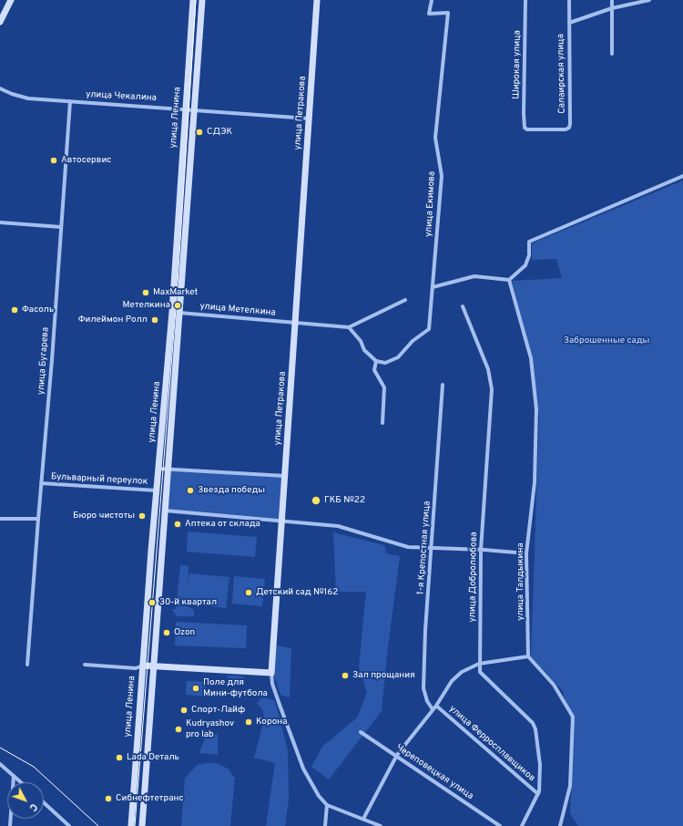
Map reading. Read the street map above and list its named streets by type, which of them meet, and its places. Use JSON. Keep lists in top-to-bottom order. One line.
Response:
{"streets":{"main road":["улица Петракова","улица Ленина"],"street":["Широкая улица","Салаирская улица","улица Чекалина","улица Екимова","улица Метелкина","улица Бугарева","Бульварный переулок","1-я Крепостная улица","улица Добролюбова","улица Талдыкина","улица Ферросплавщиков","Череповецкая улица"]},"crossings":[["Широкая улица","Салаирская улица"],["улица Чекалина","улица Петракова"],["улица Чекалина","улица Ленина"],["улица Чекалина","улица Бугарева"],["улица Петракова","улица Метелкина"],["улица Ленина","улица Метелкина"],["улица Ленина","Бульварный переулок"],["улица Бугарева","Бульварный переулок"],["улица Добролюбова","улица Ферросплавщиков"]],"parks":["Заброшенные сады"],"places":["СДЭК","Автосервис","MaxMarket","Метелкина","Фасоль","Филеймон Ролл","Звезда победы","ГКБ №22","Бюро чистоты","Аптека от склада","Детский сад №162","30-й квартал","Ozon","Зал прощания","Поле для Мини-футбола","Спорт-Лайф","Корона","Kudryashov pro lab","Lada Dеталь","Сибнефтетранс"],"north":"bottom right"}
